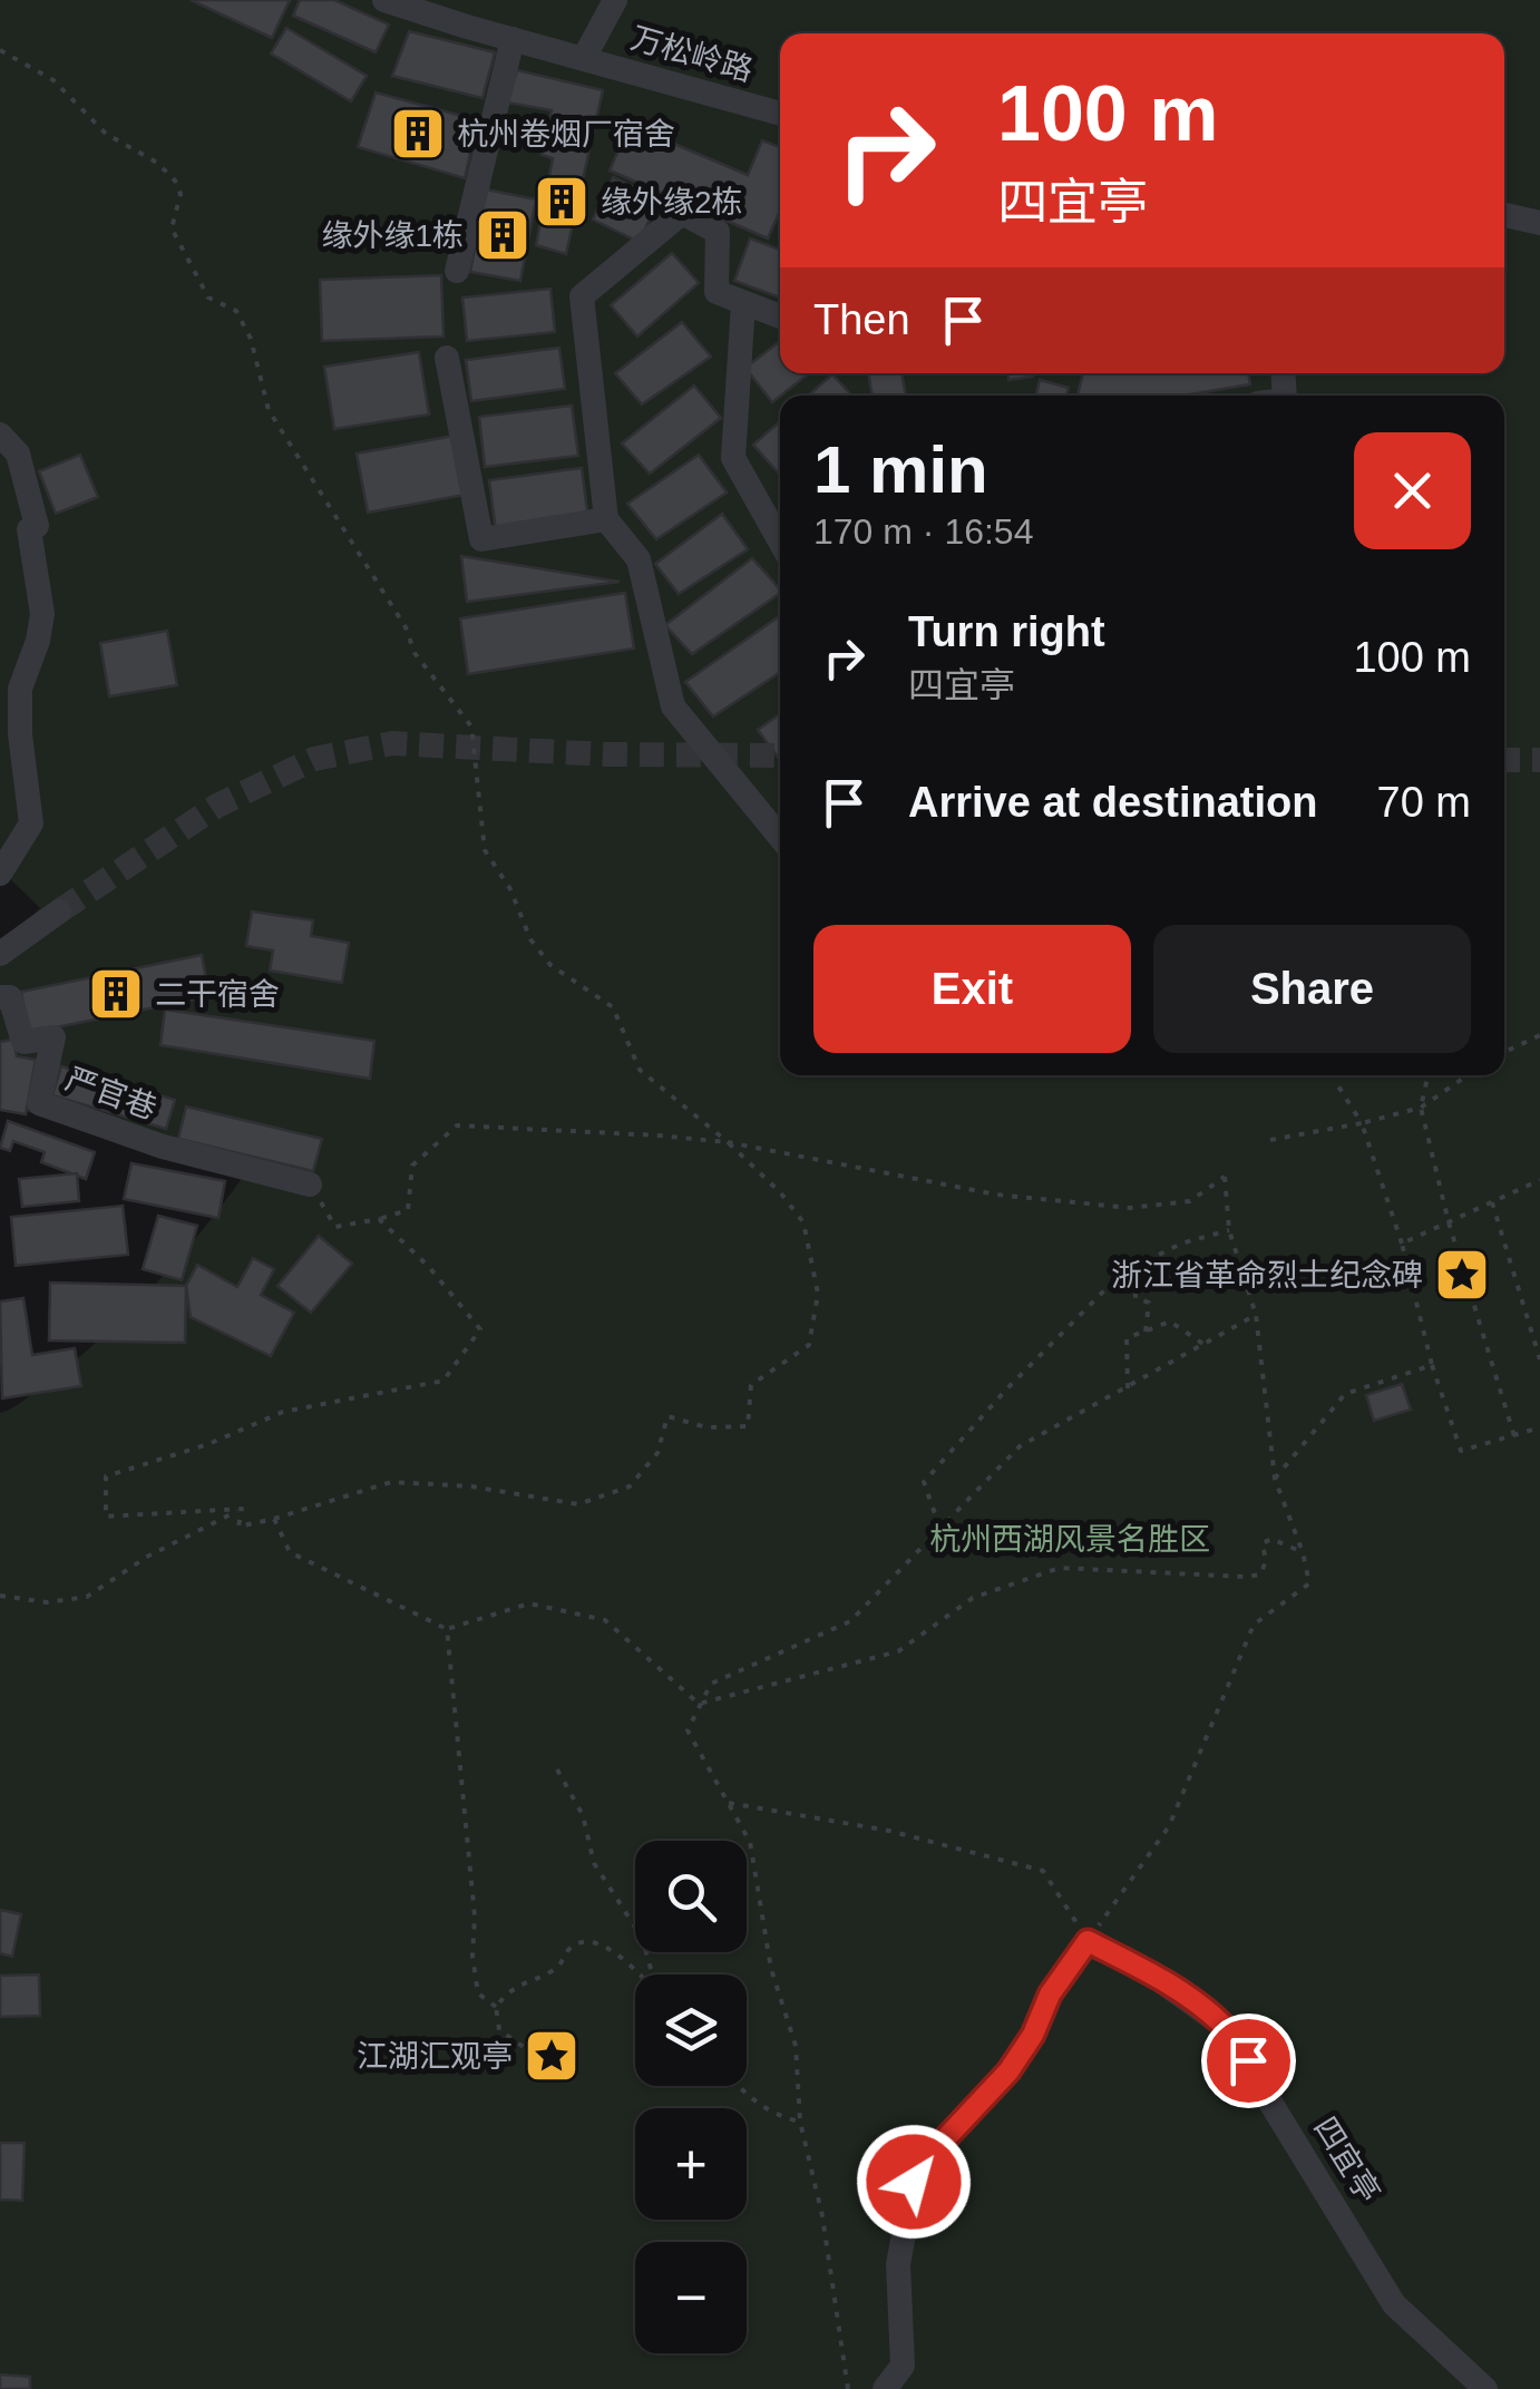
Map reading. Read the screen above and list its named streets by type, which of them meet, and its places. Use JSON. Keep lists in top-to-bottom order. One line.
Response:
{"streets":{"street":["万松岭路","严官巷","四宜亭"]},"parks":["杭州西湖风景名胜区"],"places":{"building":["杭州卷烟厂宿舍","缘外缘2栋","缘外缘1栋","二干宿舍"],"place":["浙江省革命烈士纪念碑","江湖汇观亭"]},"page":{"turn":["100 m","四宜亭"],"then":"Then","heading":["1 min","170 m · 16:54"],"list":[{"name":"Turn right","note":"四宜亭","value":"100 m"},{"name":"Arrive at destination","value":"70 m"}],"buttons":["Exit","Share"],"map_buttons":["+","−"]}}
